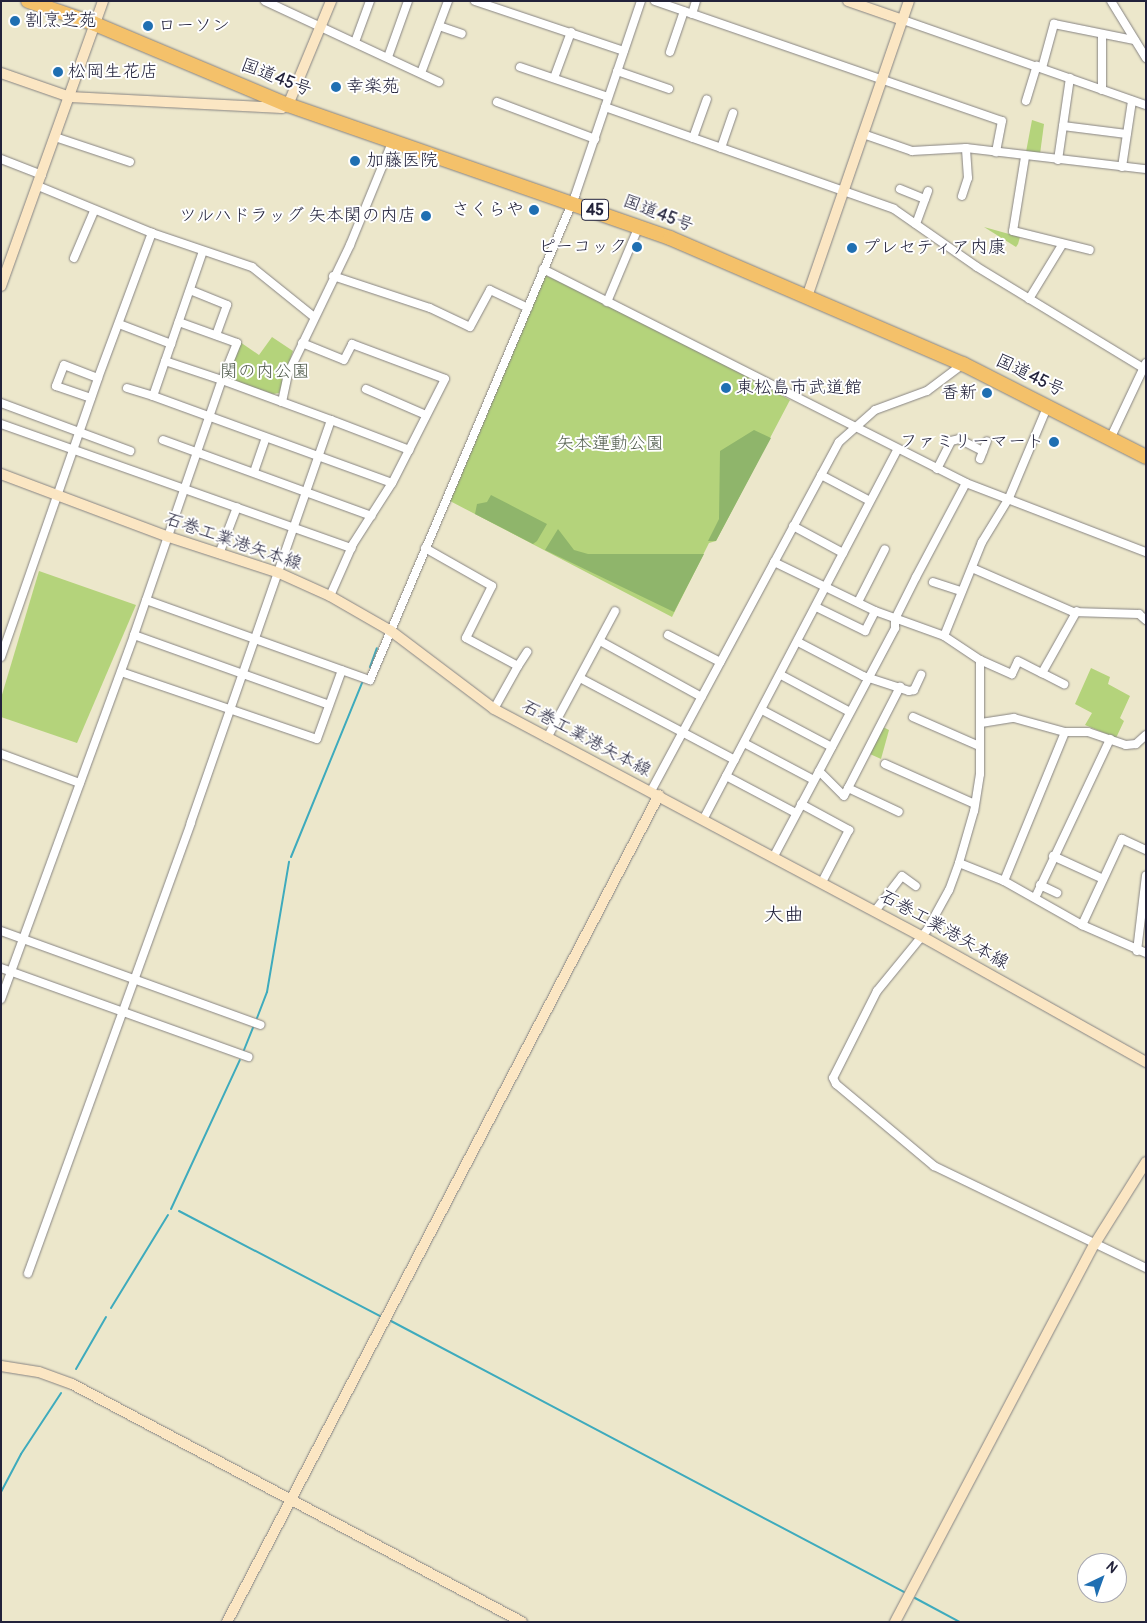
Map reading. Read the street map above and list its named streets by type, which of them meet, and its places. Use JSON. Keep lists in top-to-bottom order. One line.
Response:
{"streets":{"highway":["国道45号","45"],"street":["石巻工業港矢本線"]},"districts":["大曲"],"parks":["関の内公園","矢本運動公園"],"places":["割烹芝苑","ローソン","松岡生花店","幸楽苑","加藤医院","さくらや","ツルハドラッグ 矢本関の内店","ピーコック","プレセティア内康","東松島市武道館","香新","ファミリーマート"],"north":"top right"}
